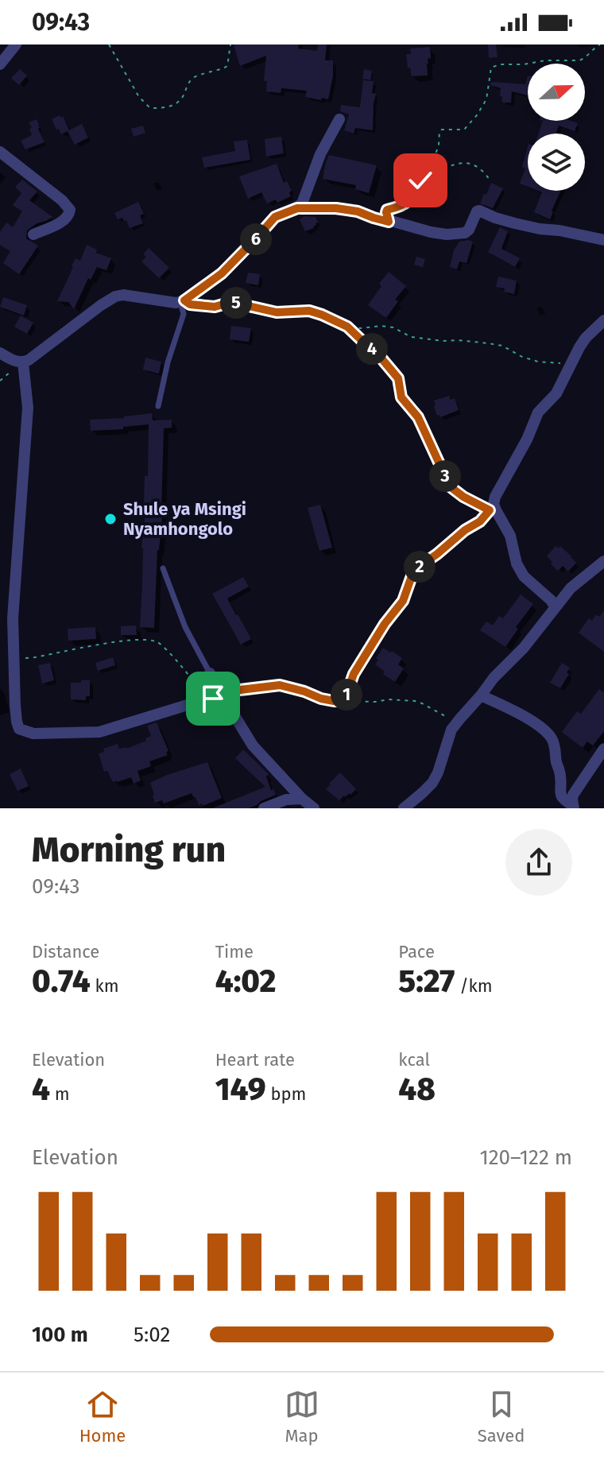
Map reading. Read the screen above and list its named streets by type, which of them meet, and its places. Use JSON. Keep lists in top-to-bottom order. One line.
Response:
{"places":["Shule ya Msingi Nyamhongolo"],"north":"right","page":{"status":"09:43","pins":["6","5","4","3","2","1"],"heading":["Morning run","09:43"],"stats":[["Distance","0.74 km"],["Time","4:02"],["Pace","5:27 /km"],["Elevation","4 m"],["Heart rate","149 bpm"],["kcal","48"]],"chart":["Elevation","120–122 m"],"list":[{"name":"100 m","note":"5:02"}],"tabs":["Home","Map","Saved"]}}
